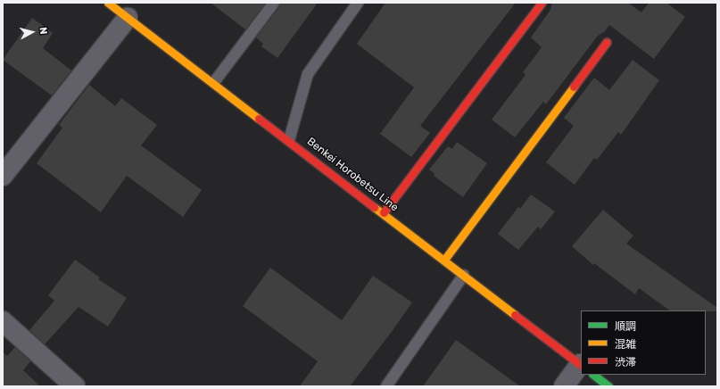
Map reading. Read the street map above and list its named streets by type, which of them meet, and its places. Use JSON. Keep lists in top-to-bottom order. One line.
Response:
{"streets":{"main road":["Benkei Horobetsu Line"]},"legend":["順調","混雑","渋滞"],"north":"right"}
